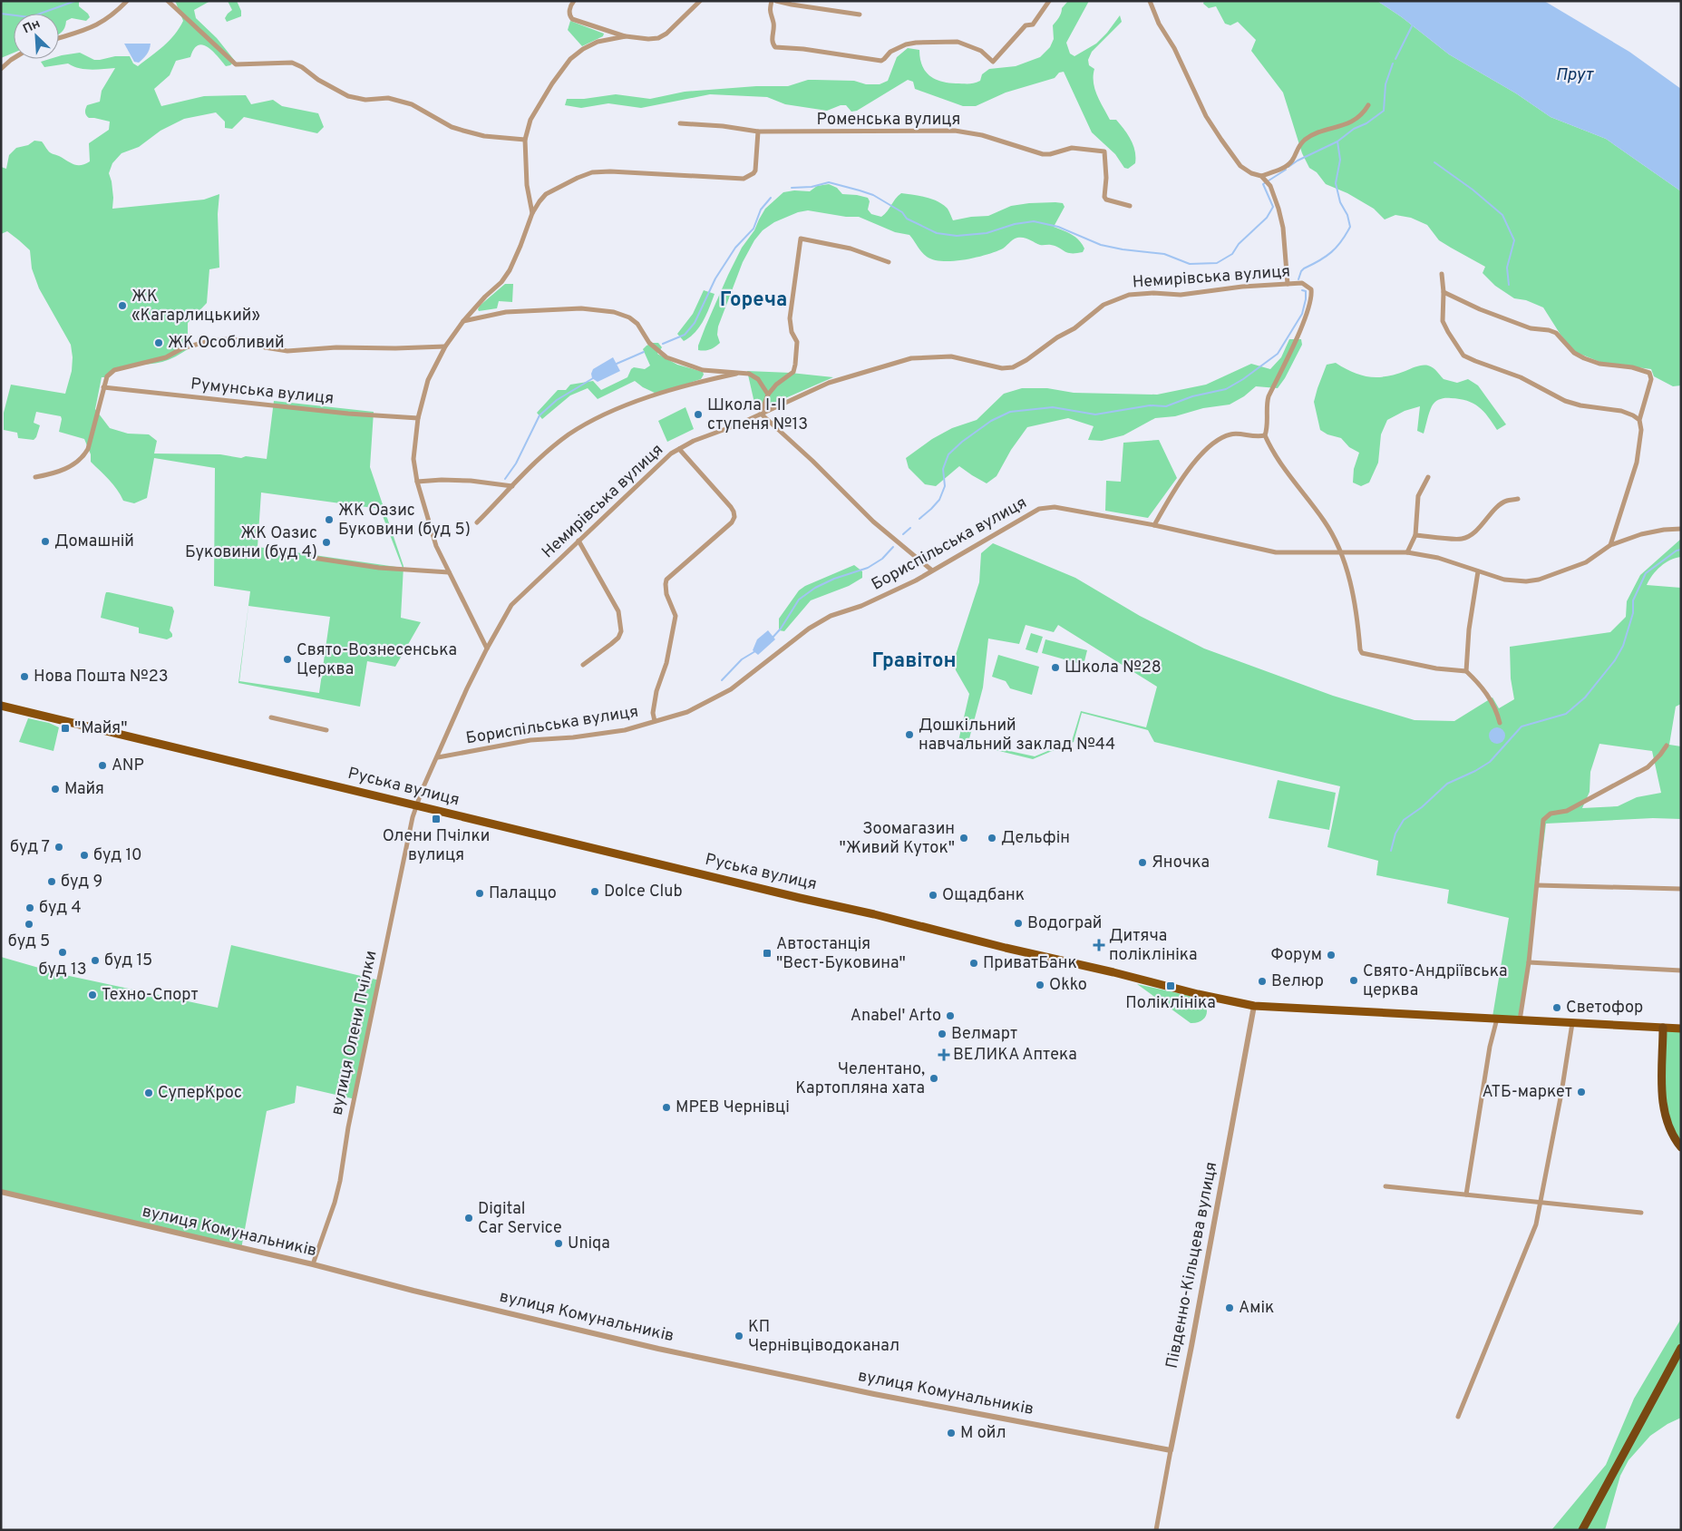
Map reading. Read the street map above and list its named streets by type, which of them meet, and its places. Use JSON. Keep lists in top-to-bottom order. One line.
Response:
{"streets":{"main road":["Руська вулиця"],"street":["Роменська вулиця","Немирівська вулиця","Румунська вулиця","Бориспільська вулиця","вулиця Олени Пчілки","вулиця Комунальників","Південно-Кільцева вулиця"]},"crossings":[["Немирівська вулиця","Бориспільська вулиця"],["Немирівська вулиця","Руська вулиця"],["Немирівська вулиця","вулиця Олени Пчілки"],["Руська вулиця","вулиця Олени Пчілки"],["Руська вулиця","Південно-Кільцева вулиця"],["вулиця Олени Пчілки","вулиця Комунальників"],["вулиця Комунальників","Південно-Кільцева вулиця"]],"districts":["Гореча","Гравітон"],"water":["Прут"],"places":{"other":["ЖК «Кагарлицький»","ЖК Особливий","Школа I-II ступеня №13","ЖК Оазис Буковини (буд 5)","Домашній","ЖК Оазис Буковини (буд 4)","Свято-Вознесенська Церква","Школа №28","Нова Пошта №23","Дошкільний навчальний заклад №44","ANP","Майя","Зоомагазин \"Живий Куток\"","Дельфін","буд 7","буд 10","Яночка","буд 9","Dolce Club","Палаццо","Ощадбанк","буд 4","Водограй","буд 5","буд 13","Форум","буд 15","ПриватБанк","Свято-Андріївська церква","Велюр","Okko","Техно-Спорт","Светофор","Anabel' Arto","Велмарт","Челентано, Картопляна хата","АТБ-маркет","СуперКрос","МРЕВ Чернівці","Digital Car Service","Uniqa","Амік","КП Чернівціводоканал","М ойл"],"transit":["\"Майя\"","Олени Пчілки вулиця","Автостанція \"Вест-Буковина\"","Поліклініка"],"health":["Дитяча поліклініка","ВЕЛИКА Аптека"]},"north":"top left"}
